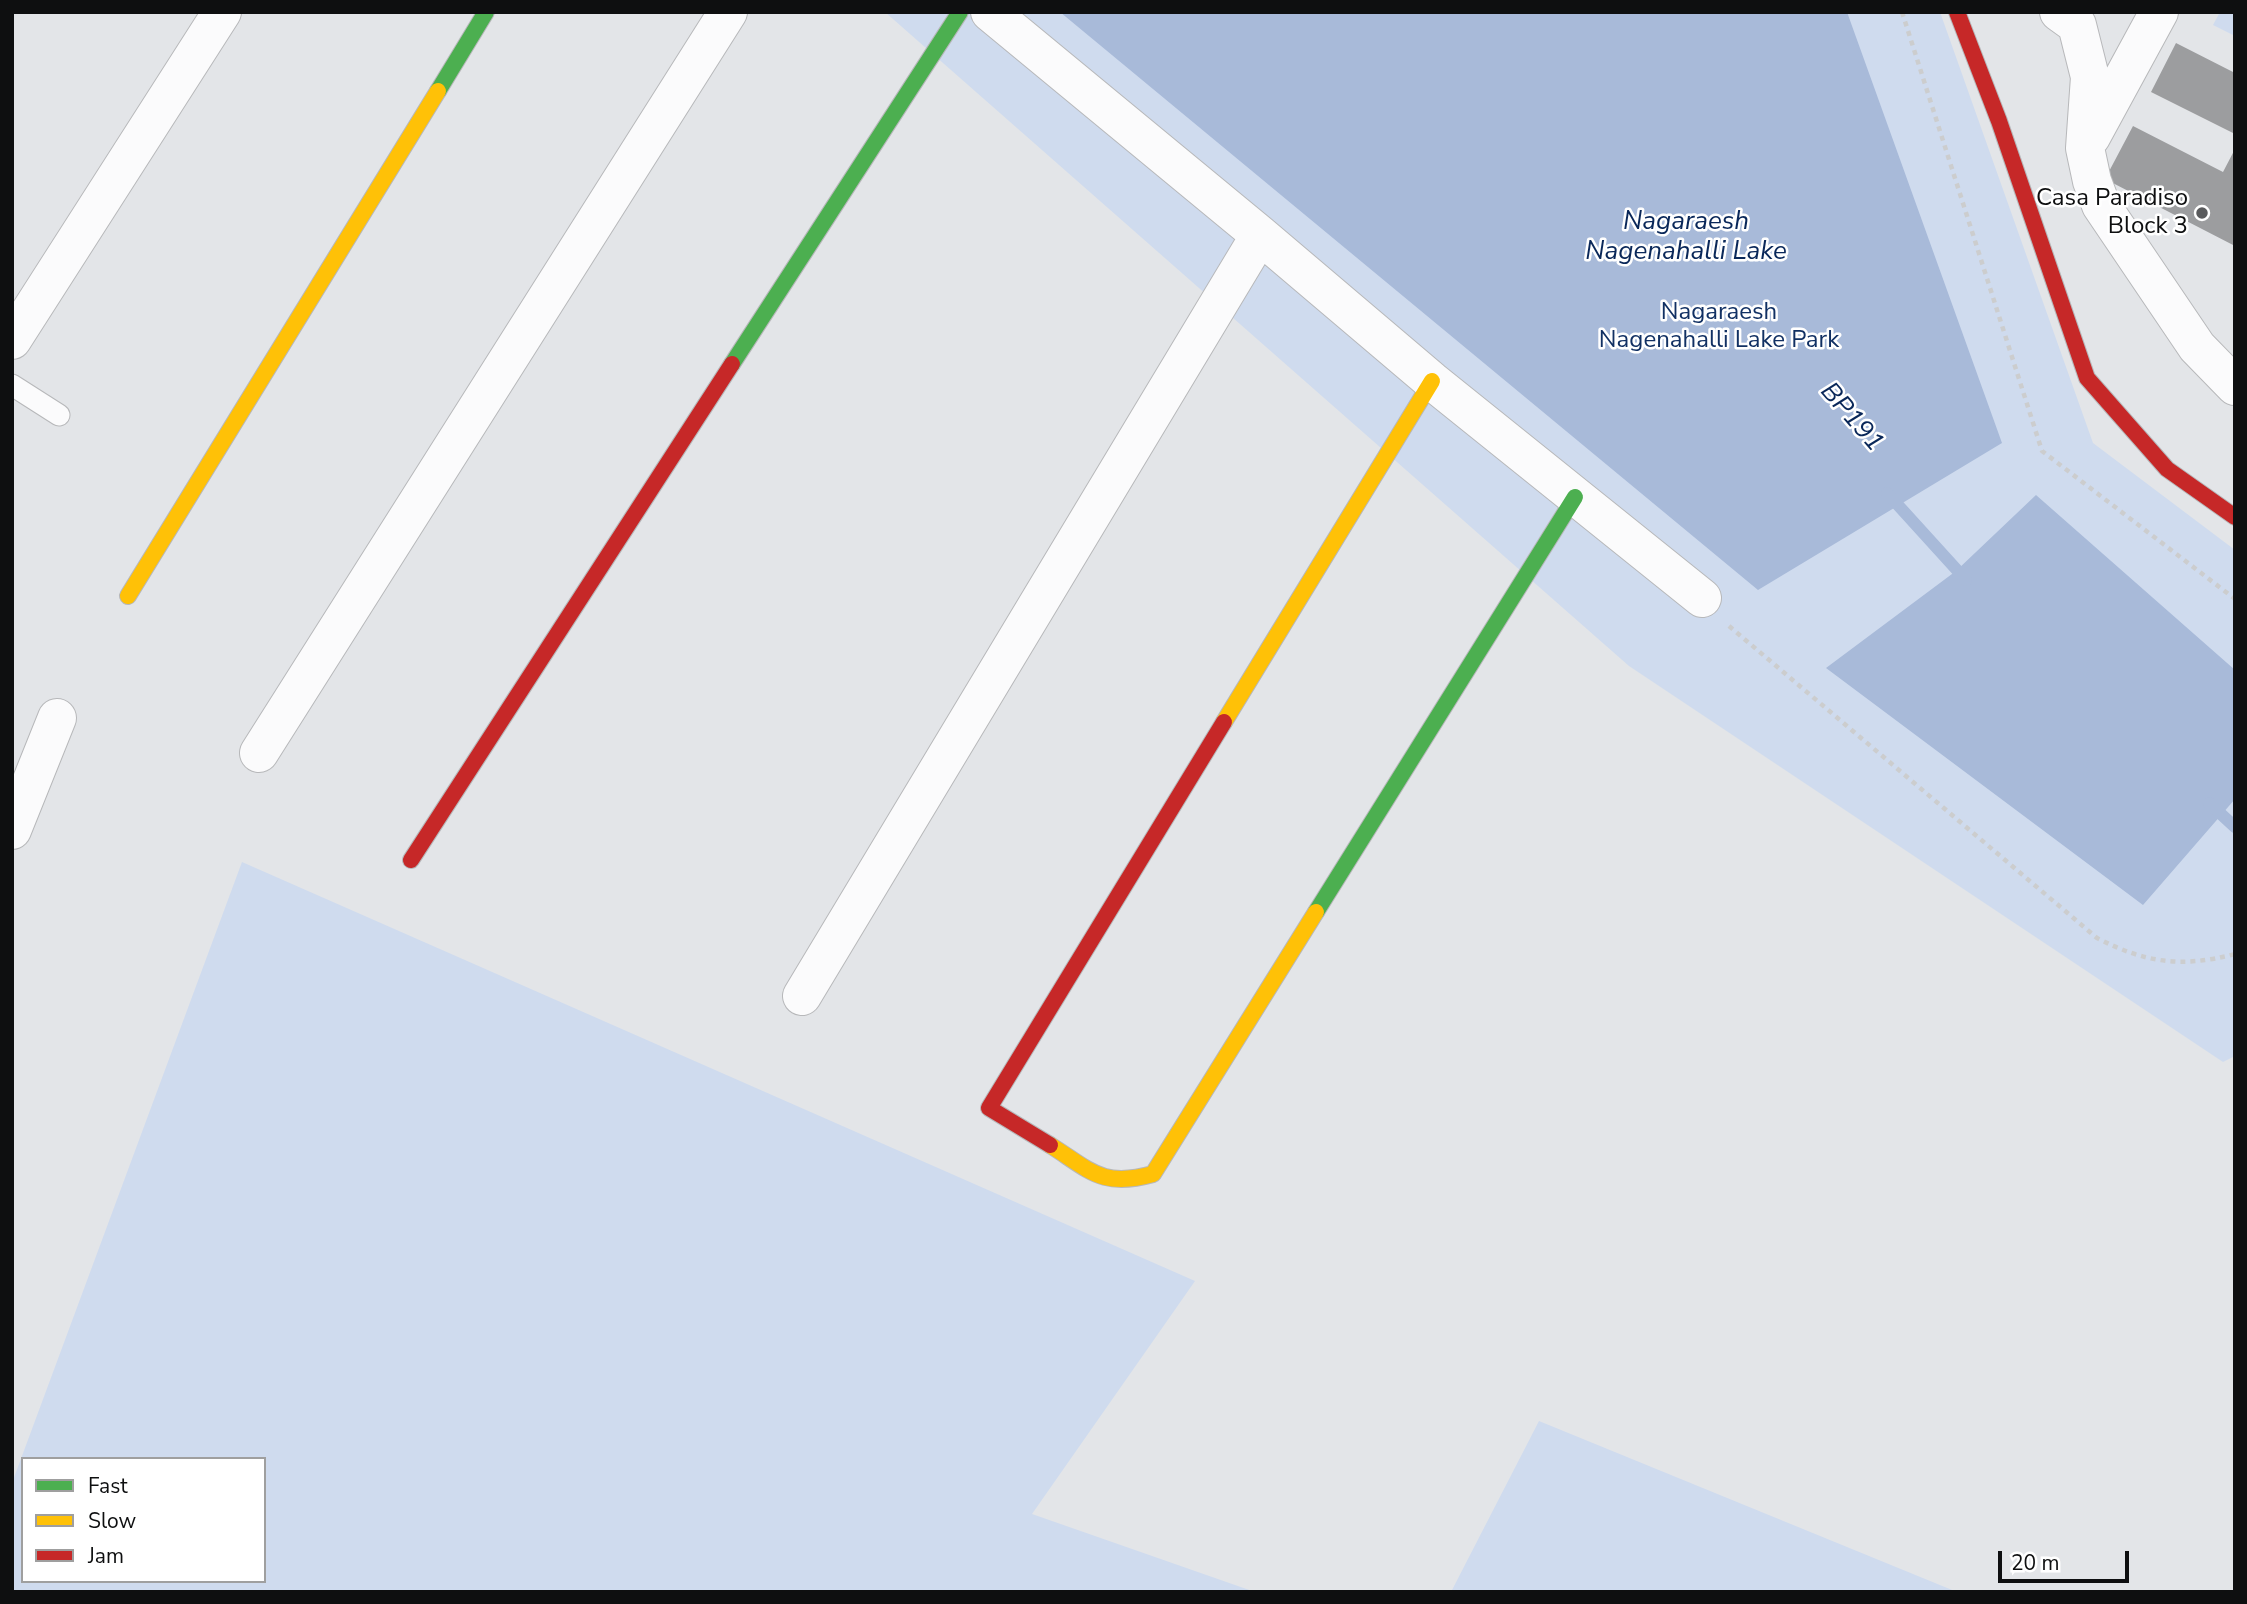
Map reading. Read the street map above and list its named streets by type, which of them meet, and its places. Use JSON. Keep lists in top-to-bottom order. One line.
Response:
{"water":["Nagaraesh Nagenahalli Lake","BP191"],"parks":["Nagaraesh Nagenahalli Lake Park"],"places":["Casa Paradiso Block 3"],"legend":["Fast","Slow","Jam"],"scale_bar":"20 m"}
